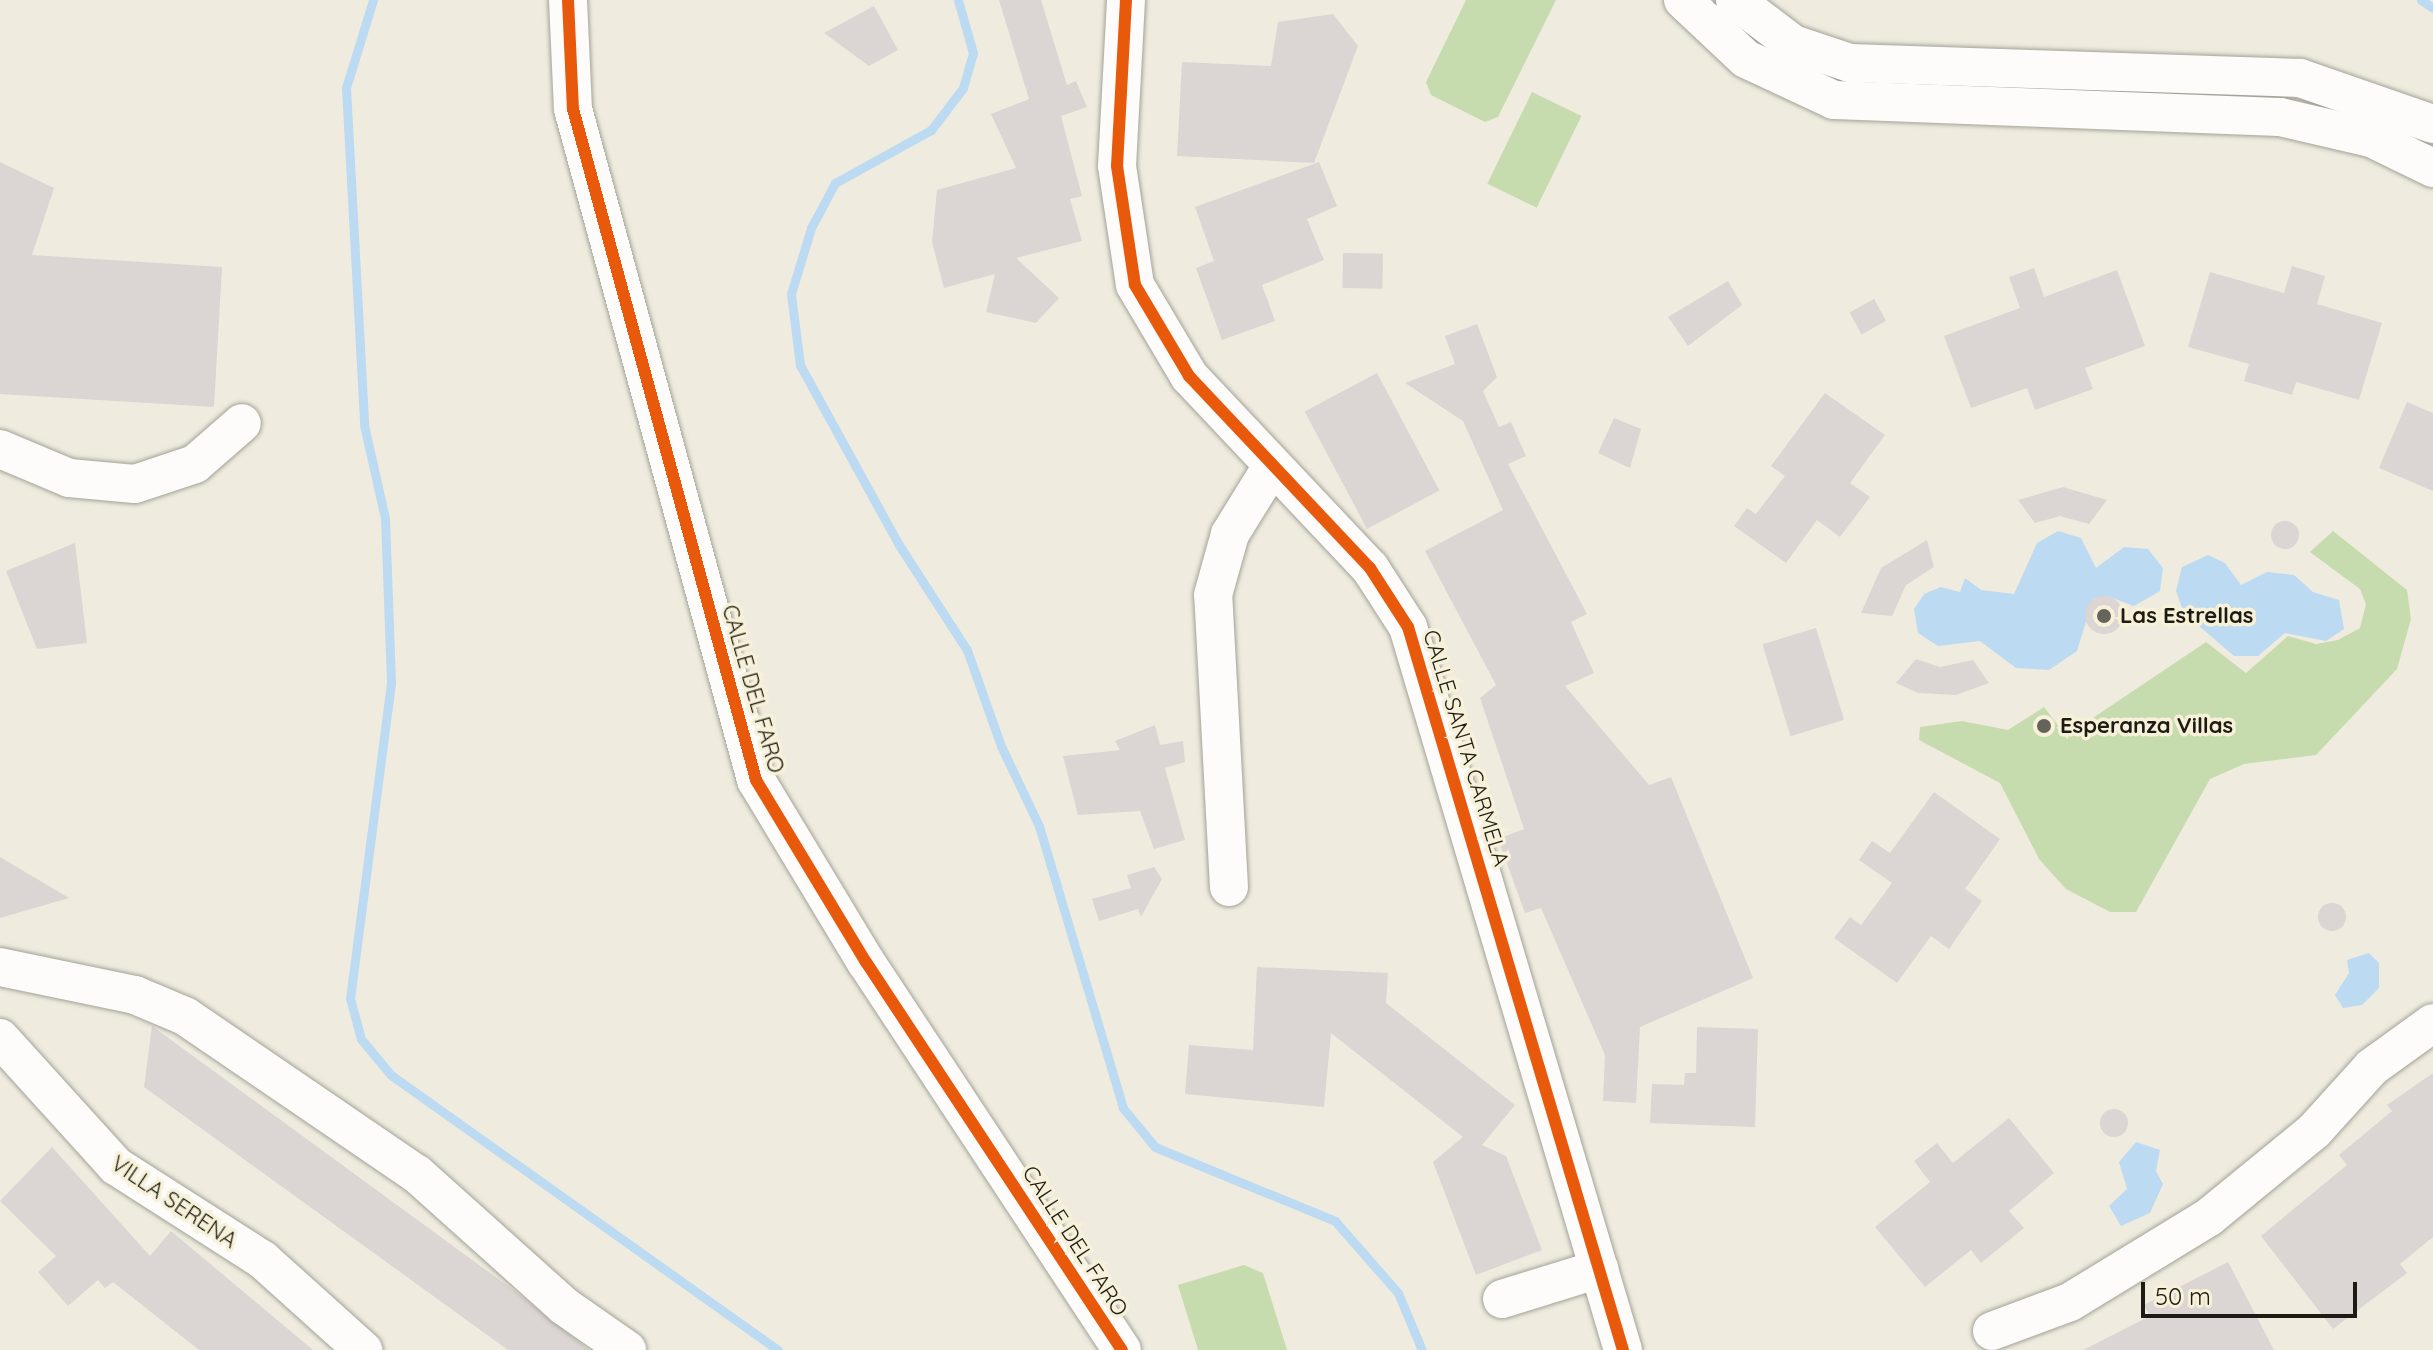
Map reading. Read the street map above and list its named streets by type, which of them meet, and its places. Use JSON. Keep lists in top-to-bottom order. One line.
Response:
{"streets":{"street":["CALLE DEL FARO","CALLE SANTA CARMELA","VILLA SERENA"]},"places":["Las Estrellas","Esperanza Villas"],"scale_bar":"50 m"}
